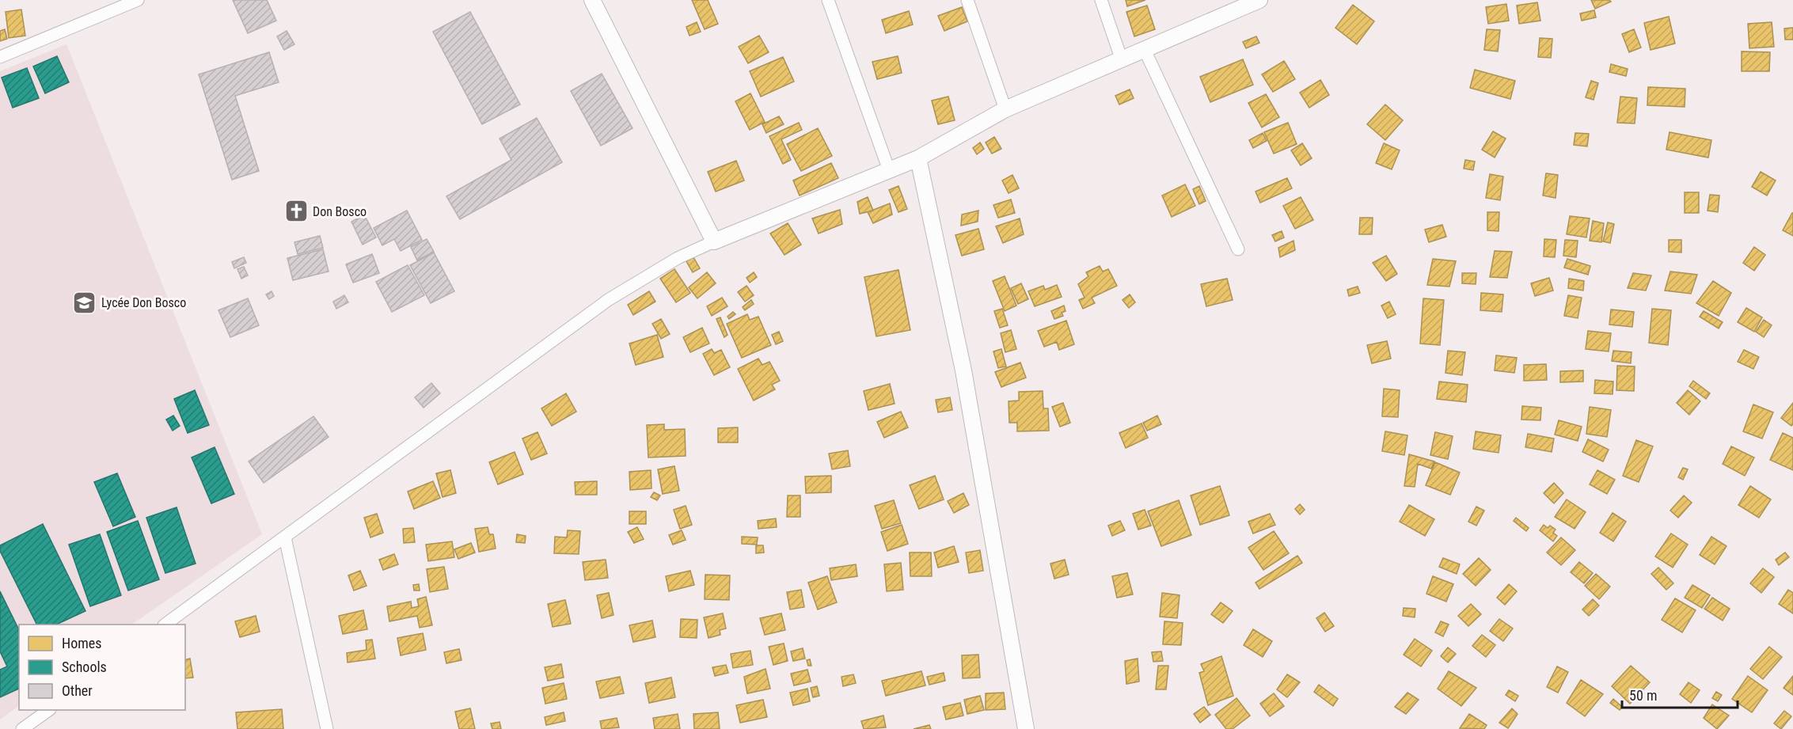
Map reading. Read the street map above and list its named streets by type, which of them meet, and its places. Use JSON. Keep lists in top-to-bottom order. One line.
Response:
{"places":{"church":["Don Bosco"],"school or university":["Lycée Don Bosco"]},"legend":["Homes","Schools","Other"],"scale_bar":"50 m"}
